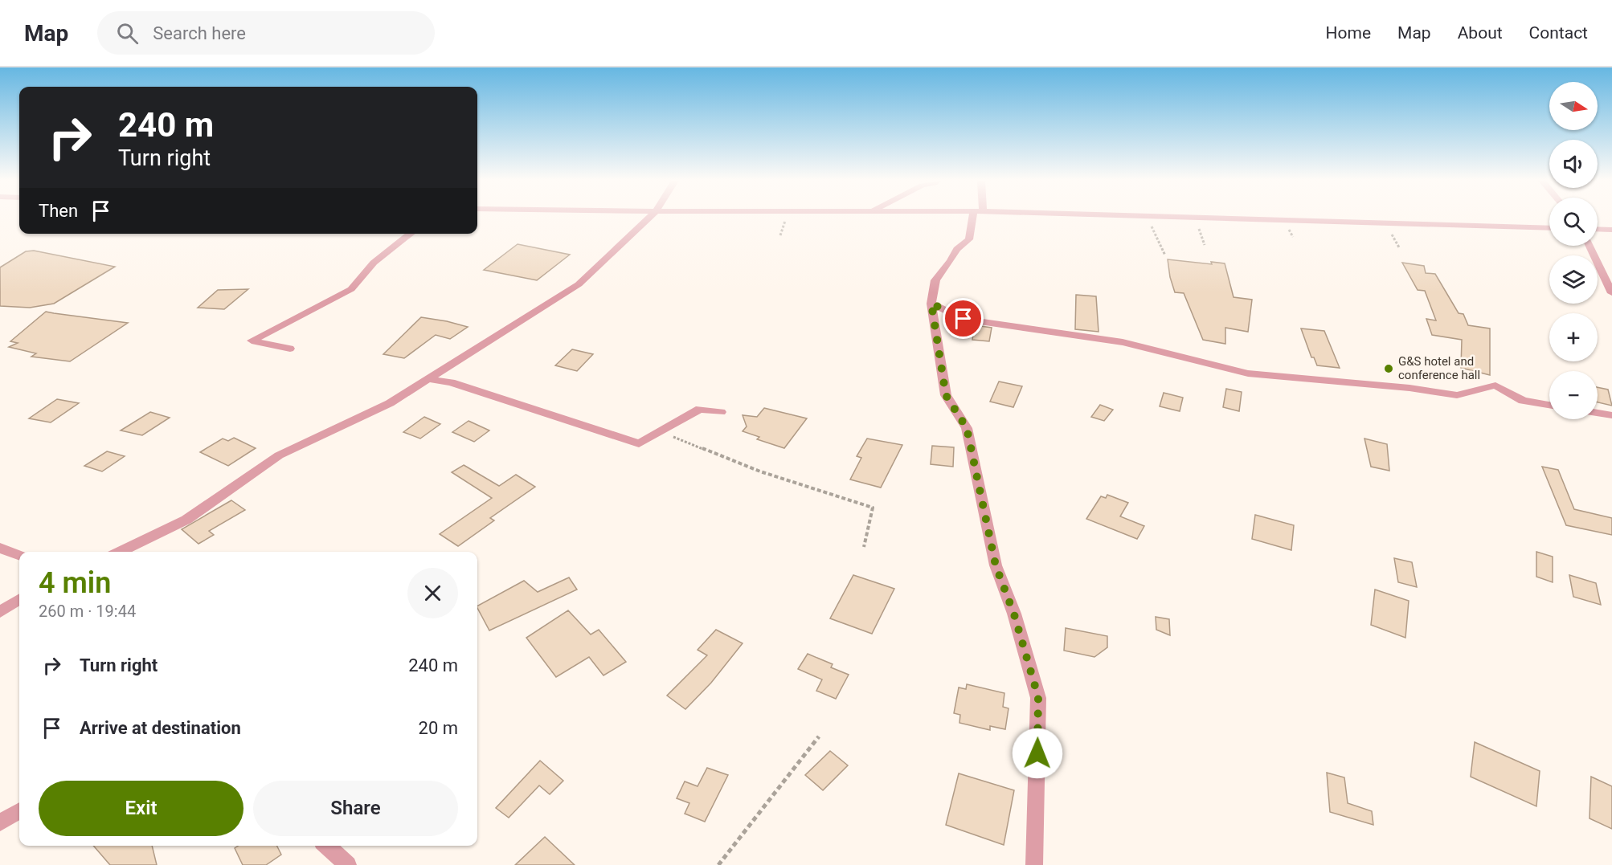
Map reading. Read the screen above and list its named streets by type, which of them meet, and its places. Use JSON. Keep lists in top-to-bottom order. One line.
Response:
{"places":["G&S hotel and conference hall"],"north":"right","page":{"header":"Map","search":"Search here","nav":["Home","Map","About","Contact"],"map_buttons":["+","−"],"turn":["240 m","Turn right"],"then":"Then","heading":["4 min","260 m · 19:44"],"list":[{"name":"Turn right","value":"240 m"},{"name":"Arrive at destination","value":"20 m"}],"buttons":["Exit","Share"]}}
